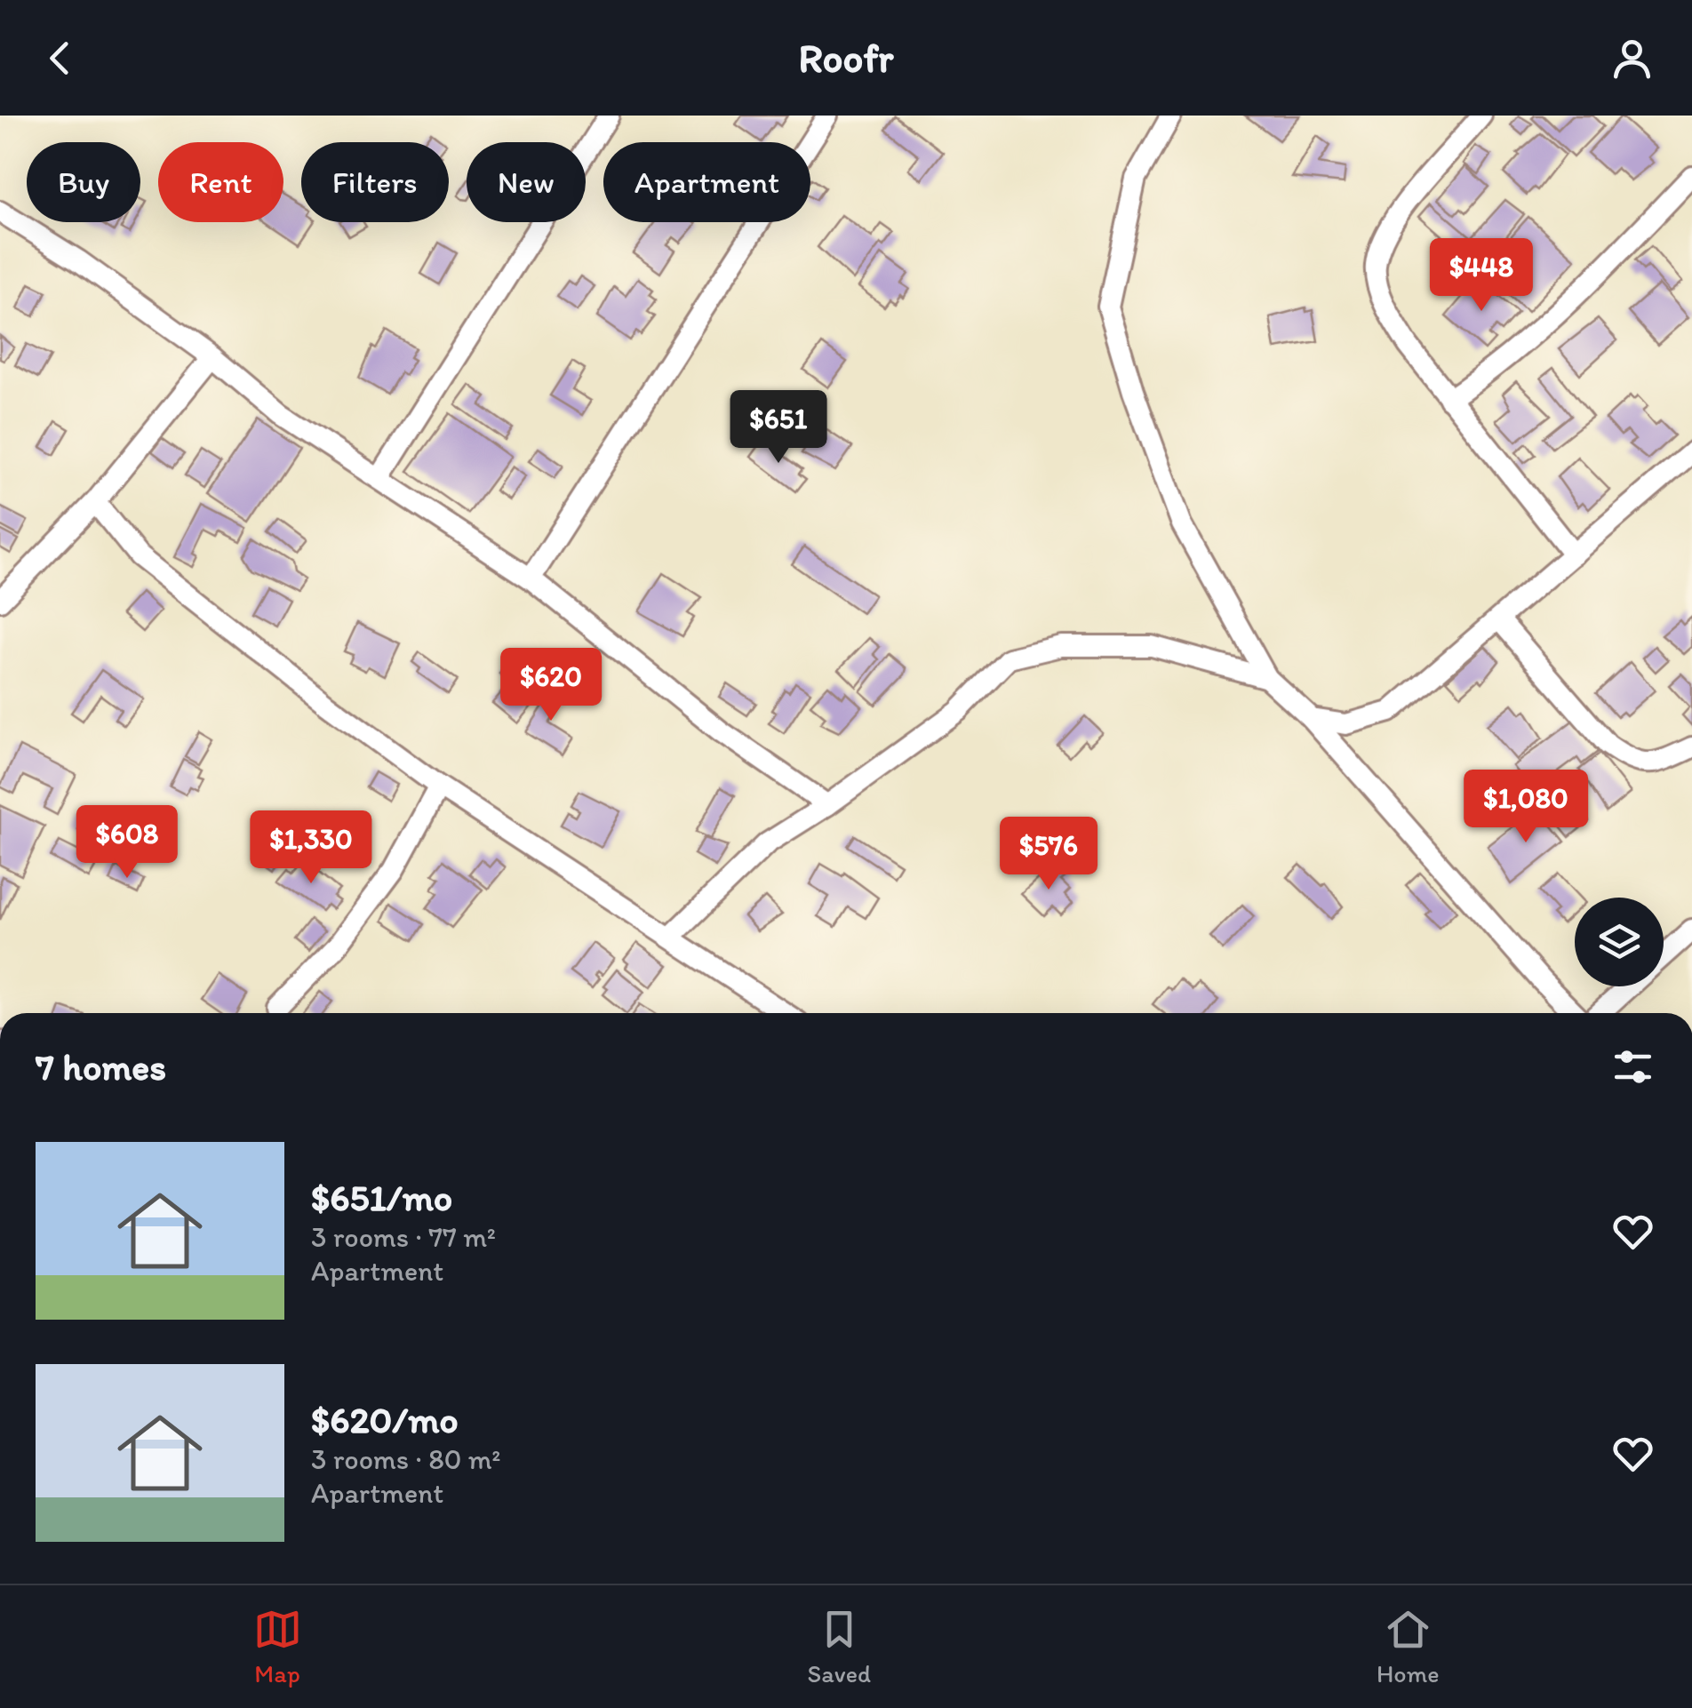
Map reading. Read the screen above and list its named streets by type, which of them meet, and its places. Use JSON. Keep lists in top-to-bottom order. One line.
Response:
{"page":{"header":"Roofr","chip":["Buy","Rent","Filters","New","Apartment"],"price":["$448","$651","$620","$1,080","$608","$1,330","$576"],"heading":"7 homes","list":[{"name":"$651/mo","note":"3 rooms · 77 m² · Apartment"},{"name":"$620/mo","note":"3 rooms · 80 m² · Apartment"}],"tabs":["Map","Saved","Home"]}}
